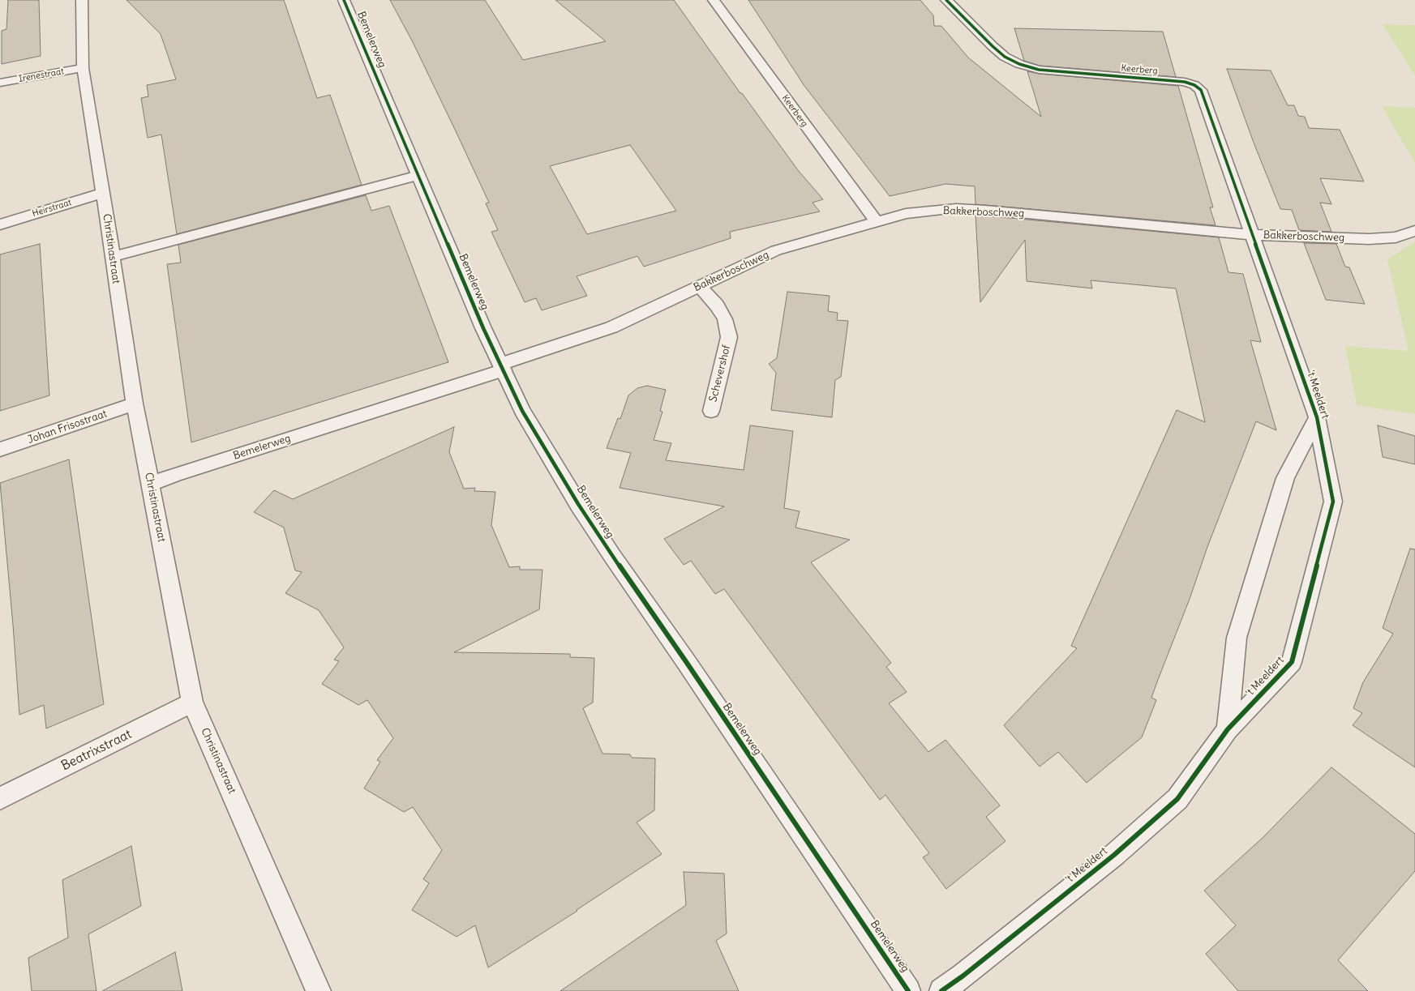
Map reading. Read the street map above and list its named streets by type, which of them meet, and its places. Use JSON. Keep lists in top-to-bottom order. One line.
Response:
{"streets":{"street":["Bemelerweg","Keerberg","Irenestraat","Heirstraat","Bakkerboschweg","Christinastraat","Schevershof","'t Meeldert","Johan Frisostraat","Beatrixstraat"]},"crossings":[["Bemelerweg","Bakkerboschweg"],["Bemelerweg","Christinastraat"],["Keerberg","Bakkerboschweg"],["Keerberg","'t Meeldert"],["Irenestraat","Christinastraat"],["Heirstraat","Christinastraat"],["Bakkerboschweg","Schevershof"],["Bakkerboschweg","'t Meeldert"],["Christinastraat","Johan Frisostraat"],["Christinastraat","Beatrixstraat"]]}
